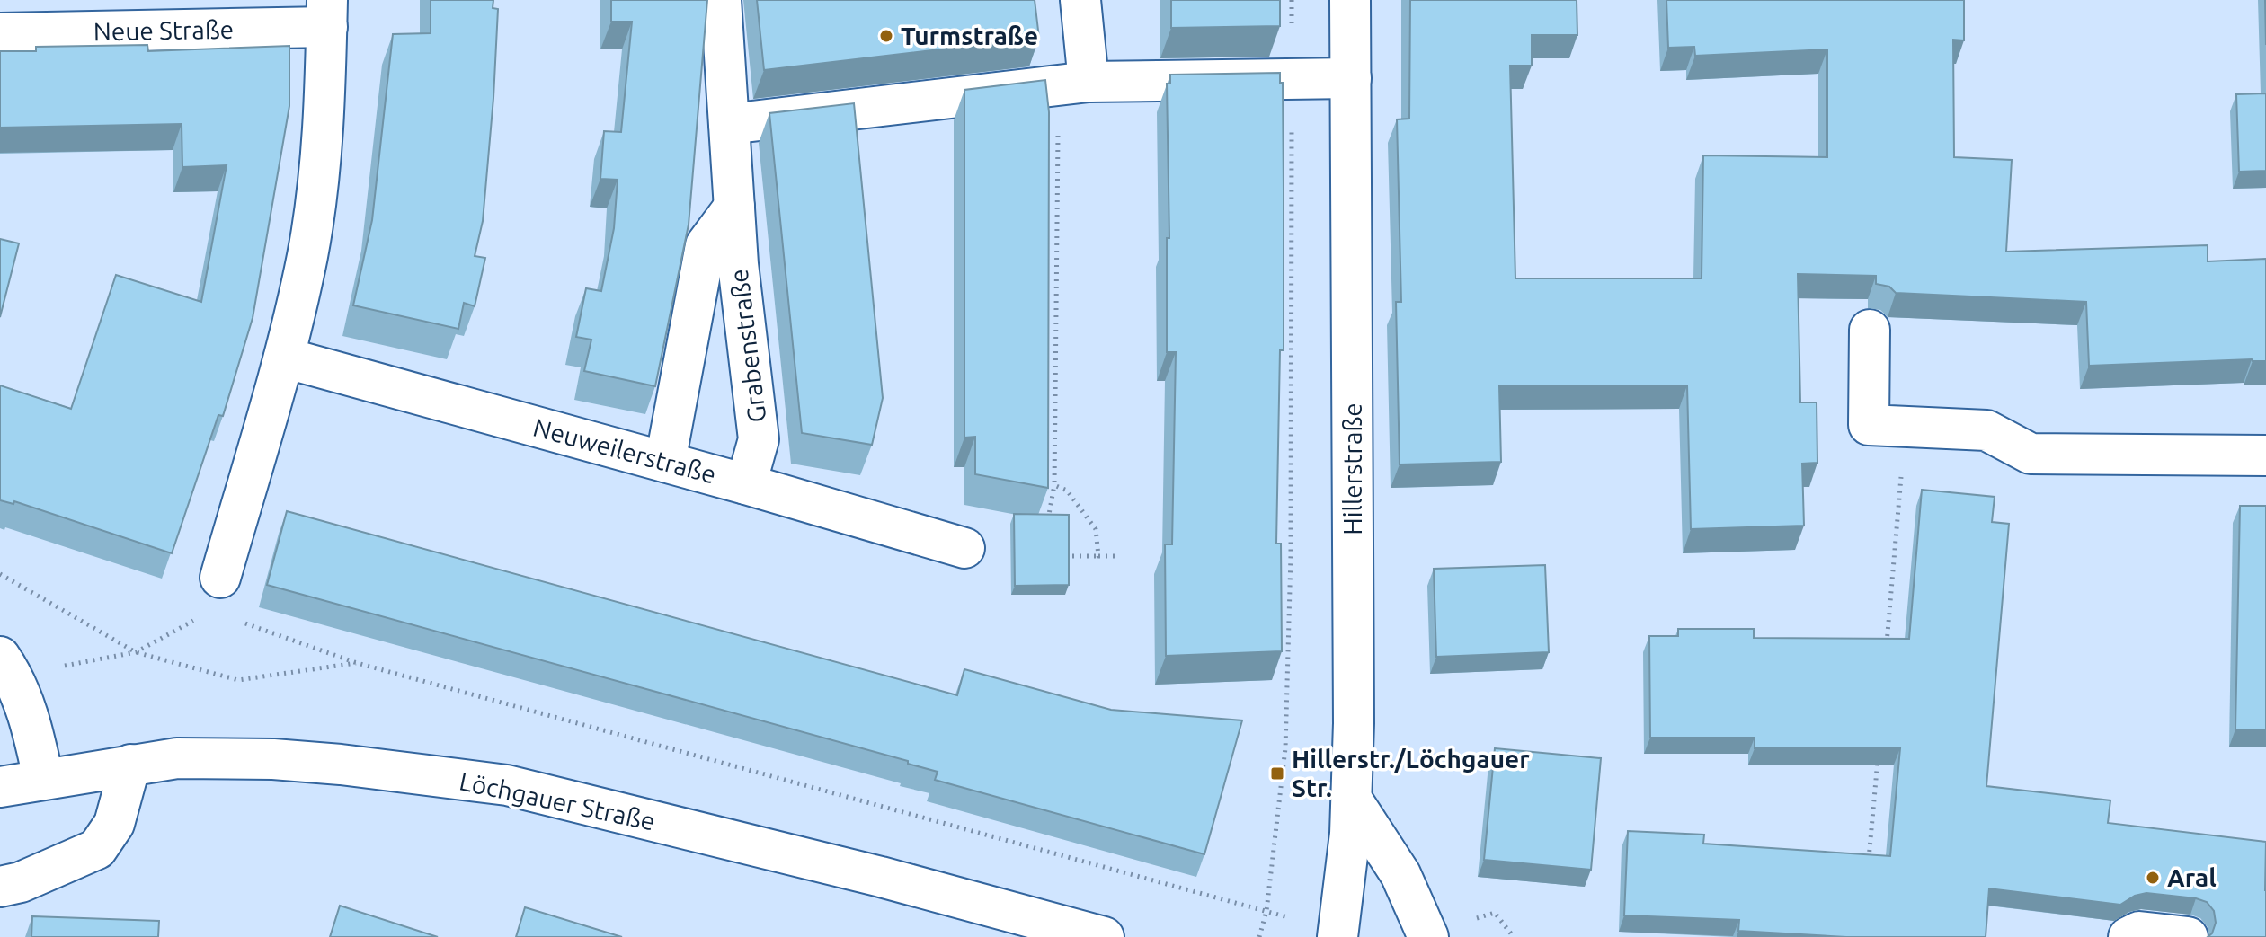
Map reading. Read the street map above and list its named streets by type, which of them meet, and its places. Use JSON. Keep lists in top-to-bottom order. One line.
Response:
{"streets":{"street":["Neue Straße","Grabenstraße","Neuweilerstraße","Hillerstraße","Löchgauer Straße"]},"crossings":[["Grabenstraße","Neuweilerstraße"]],"places":{"other":["Turmstraße","Aral"],"transit":["Hillerstr./Löchgauer Str."]}}
